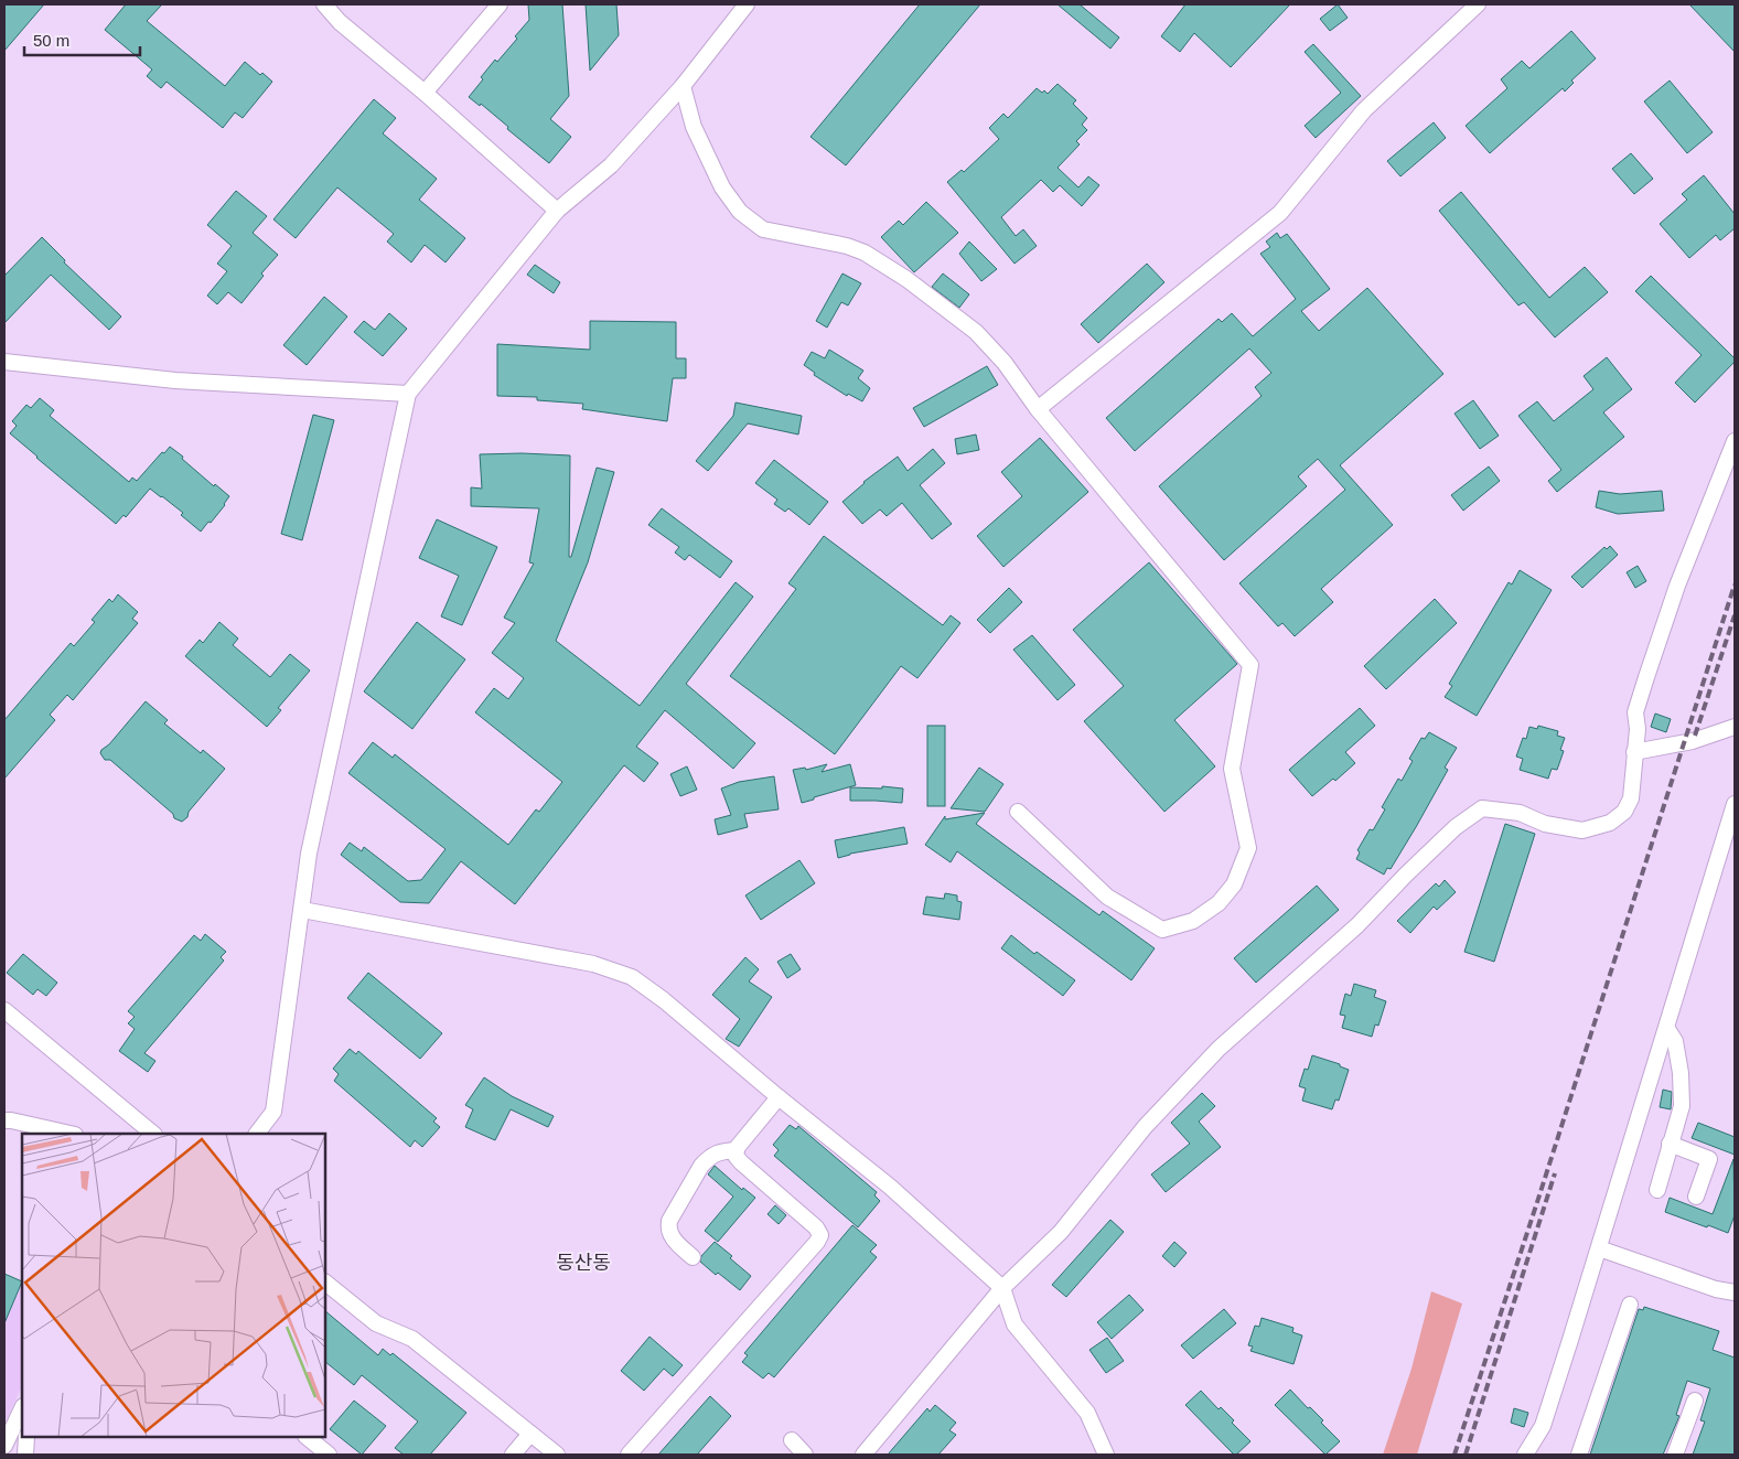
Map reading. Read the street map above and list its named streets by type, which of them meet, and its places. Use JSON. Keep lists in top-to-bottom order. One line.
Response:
{"districts":["동산동"],"scale_bar":"50 m"}
